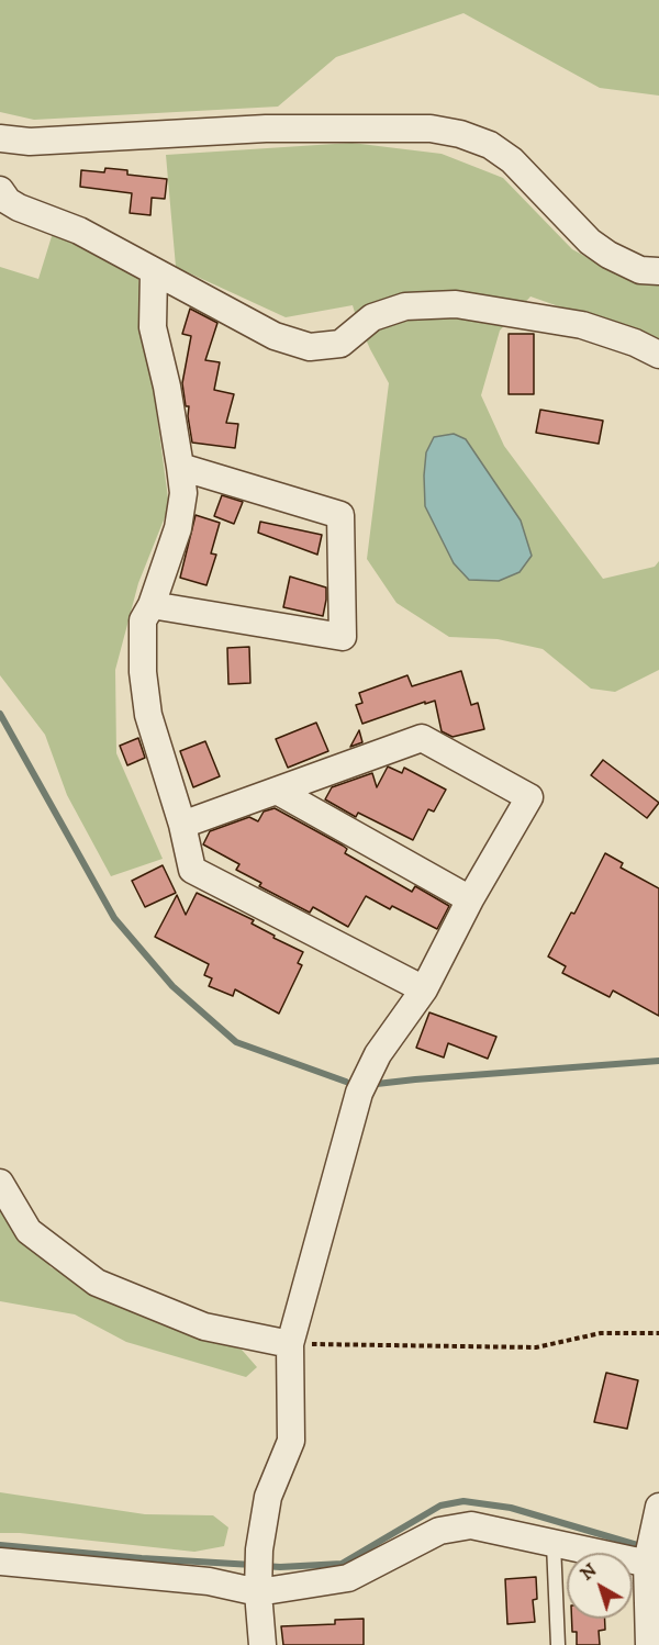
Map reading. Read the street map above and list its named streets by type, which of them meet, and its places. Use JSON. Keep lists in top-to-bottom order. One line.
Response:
{"north":"top left"}
